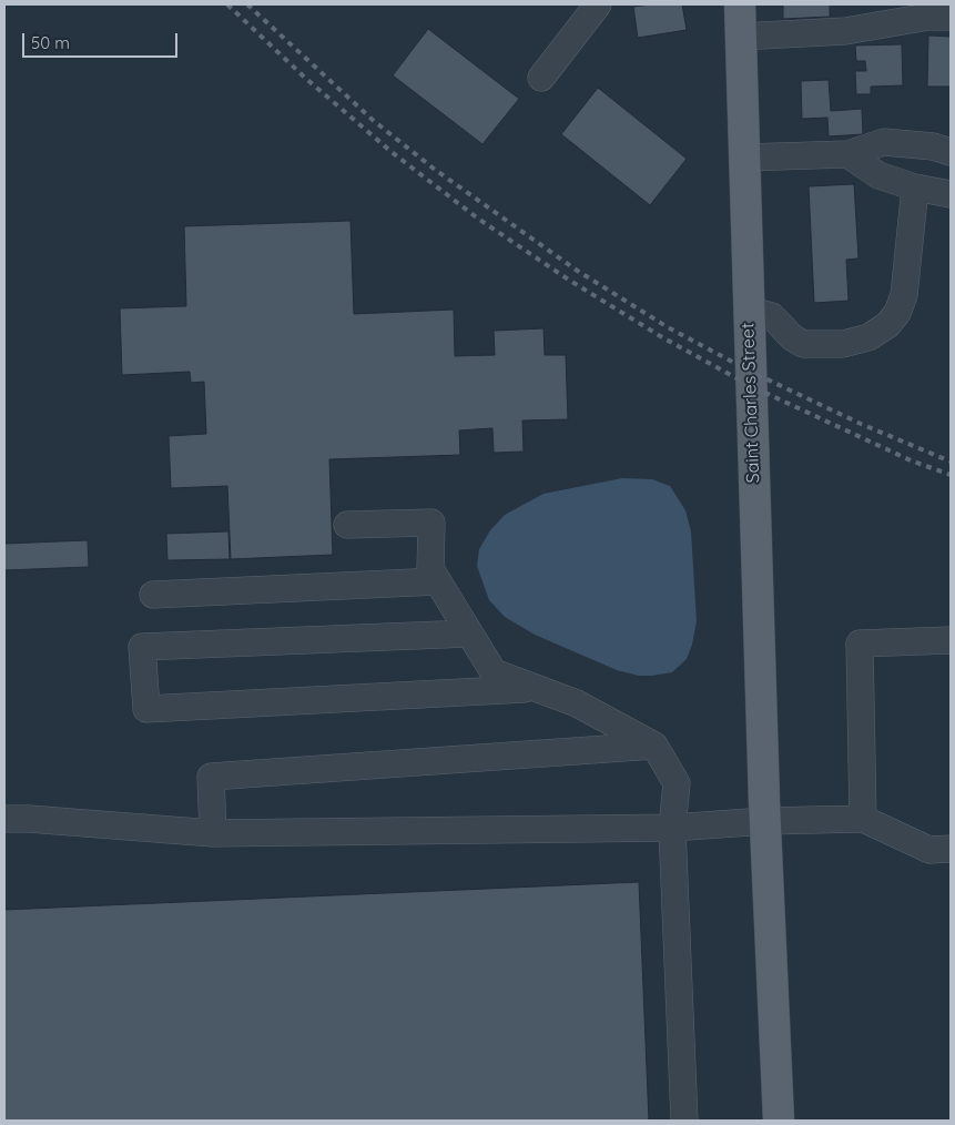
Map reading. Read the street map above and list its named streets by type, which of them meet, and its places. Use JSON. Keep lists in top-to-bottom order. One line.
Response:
{"streets":{"main road":["Saint Charles Street"]},"scale_bar":"50 m"}
